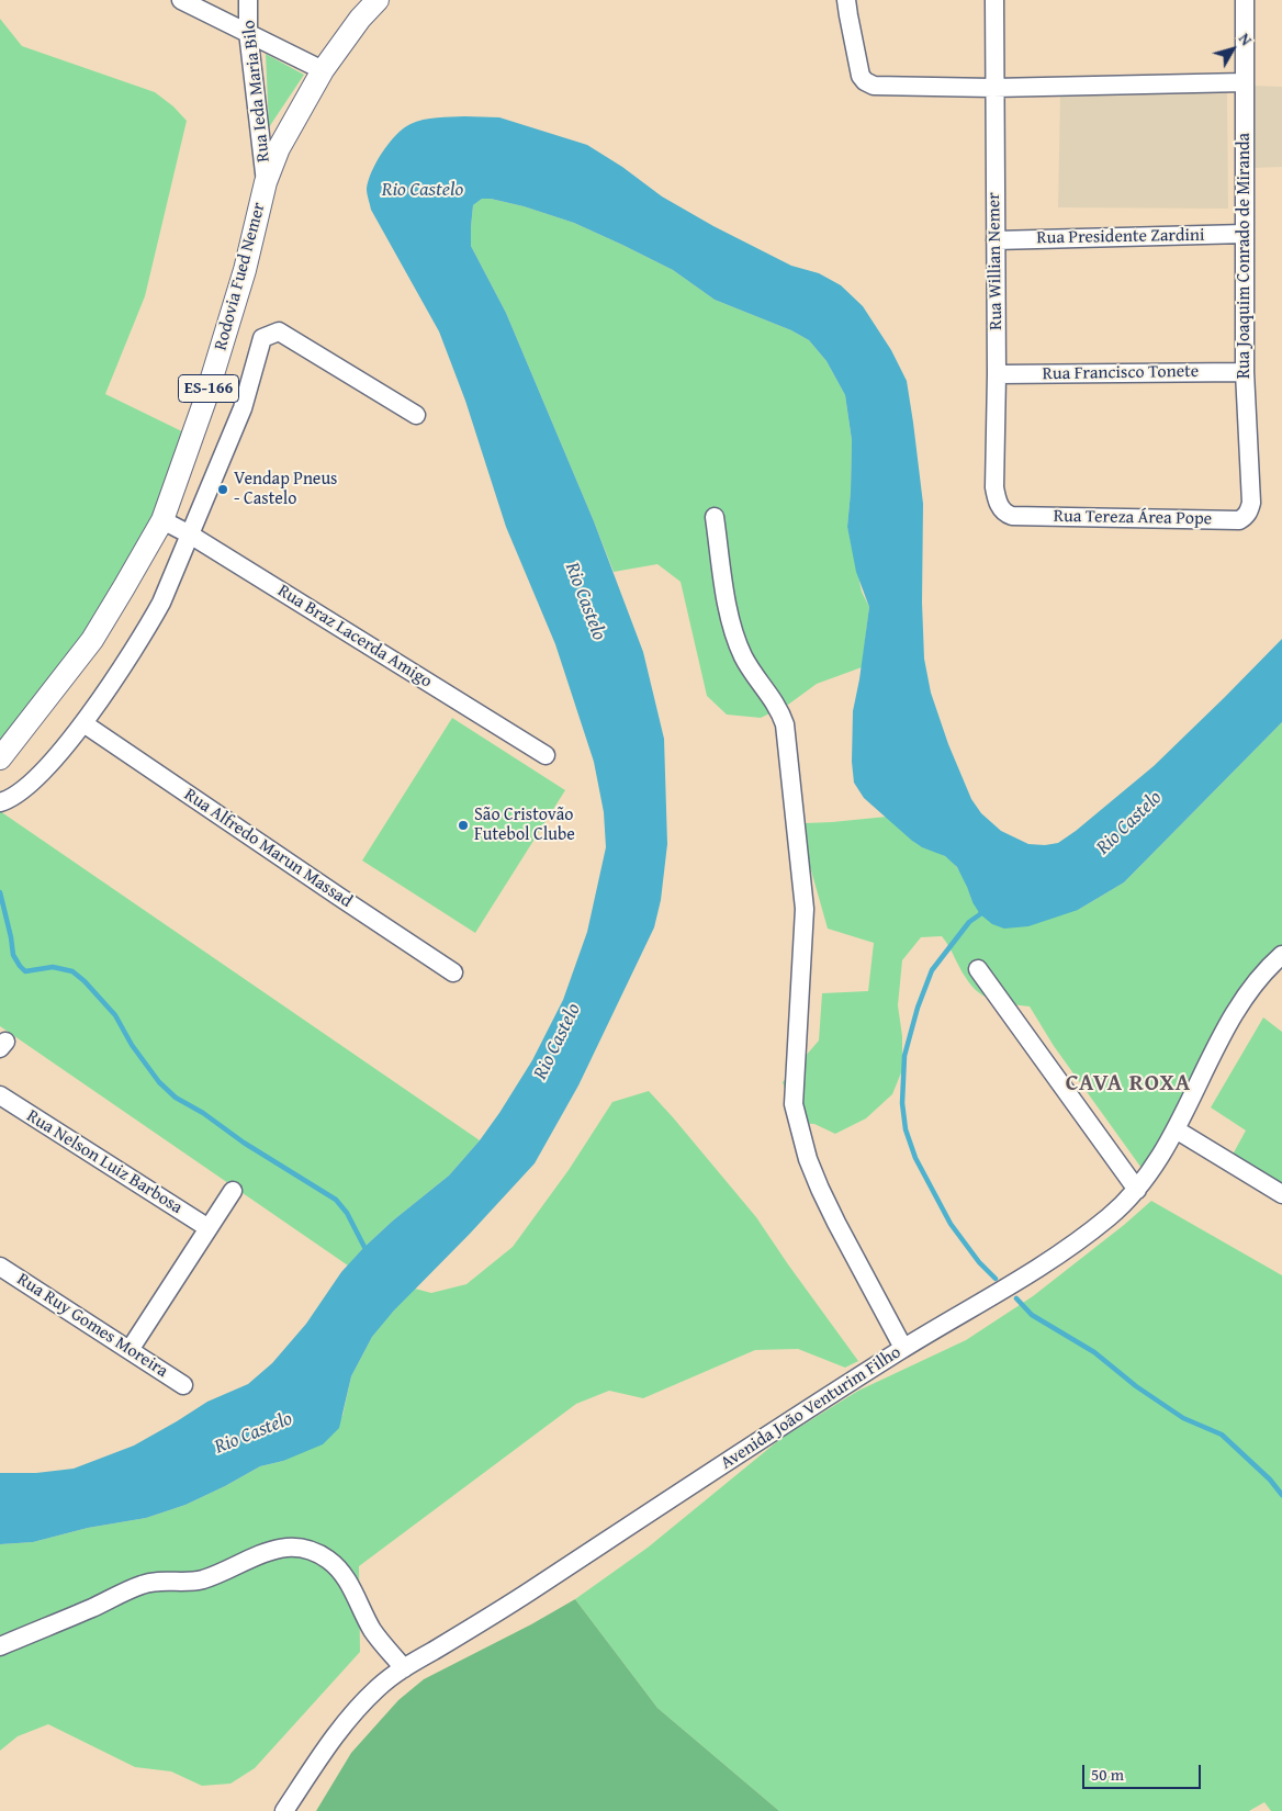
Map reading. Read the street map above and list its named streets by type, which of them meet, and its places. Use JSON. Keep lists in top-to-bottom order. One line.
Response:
{"streets":{"main road":["Rodovia Fued Nemer","ES-166"],"street":["Rua Ieda Maria Bilo","Rua Presidente Zardini","Rua Joaquim Conrado de Miranda","Rua Willian Nemer","Rua Francisco Tonete","Rua Tereza Área Pope","Rua Braz Lacerda Amigo","Rua Alfredo Marun Massad","Rua Nelson Luiz Barbosa","Rua Ruy Gomes Moreira","Avenida João Venturim Filho"]},"crossings":[["Rua Ieda Maria Bilo","Rodovia Fued Nemer"],["Rua Presidente Zardini","Rua Joaquim Conrado de Miranda"],["Rua Presidente Zardini","Rua Willian Nemer"],["Rua Joaquim Conrado de Miranda","Rua Francisco Tonete"],["Rua Joaquim Conrado de Miranda","Rua Tereza Área Pope"],["Rua Willian Nemer","Rua Francisco Tonete"],["Rua Willian Nemer","Rua Tereza Área Pope"],["Rodovia Fued Nemer","Rua Braz Lacerda Amigo"]],"districts":["CAVA ROXA"],"water":["Rio Castelo"],"places":["Vendap Pneus - Castelo","São Cristovão Futebol Clube"],"scale_bar":"50 m","north":"top right"}
